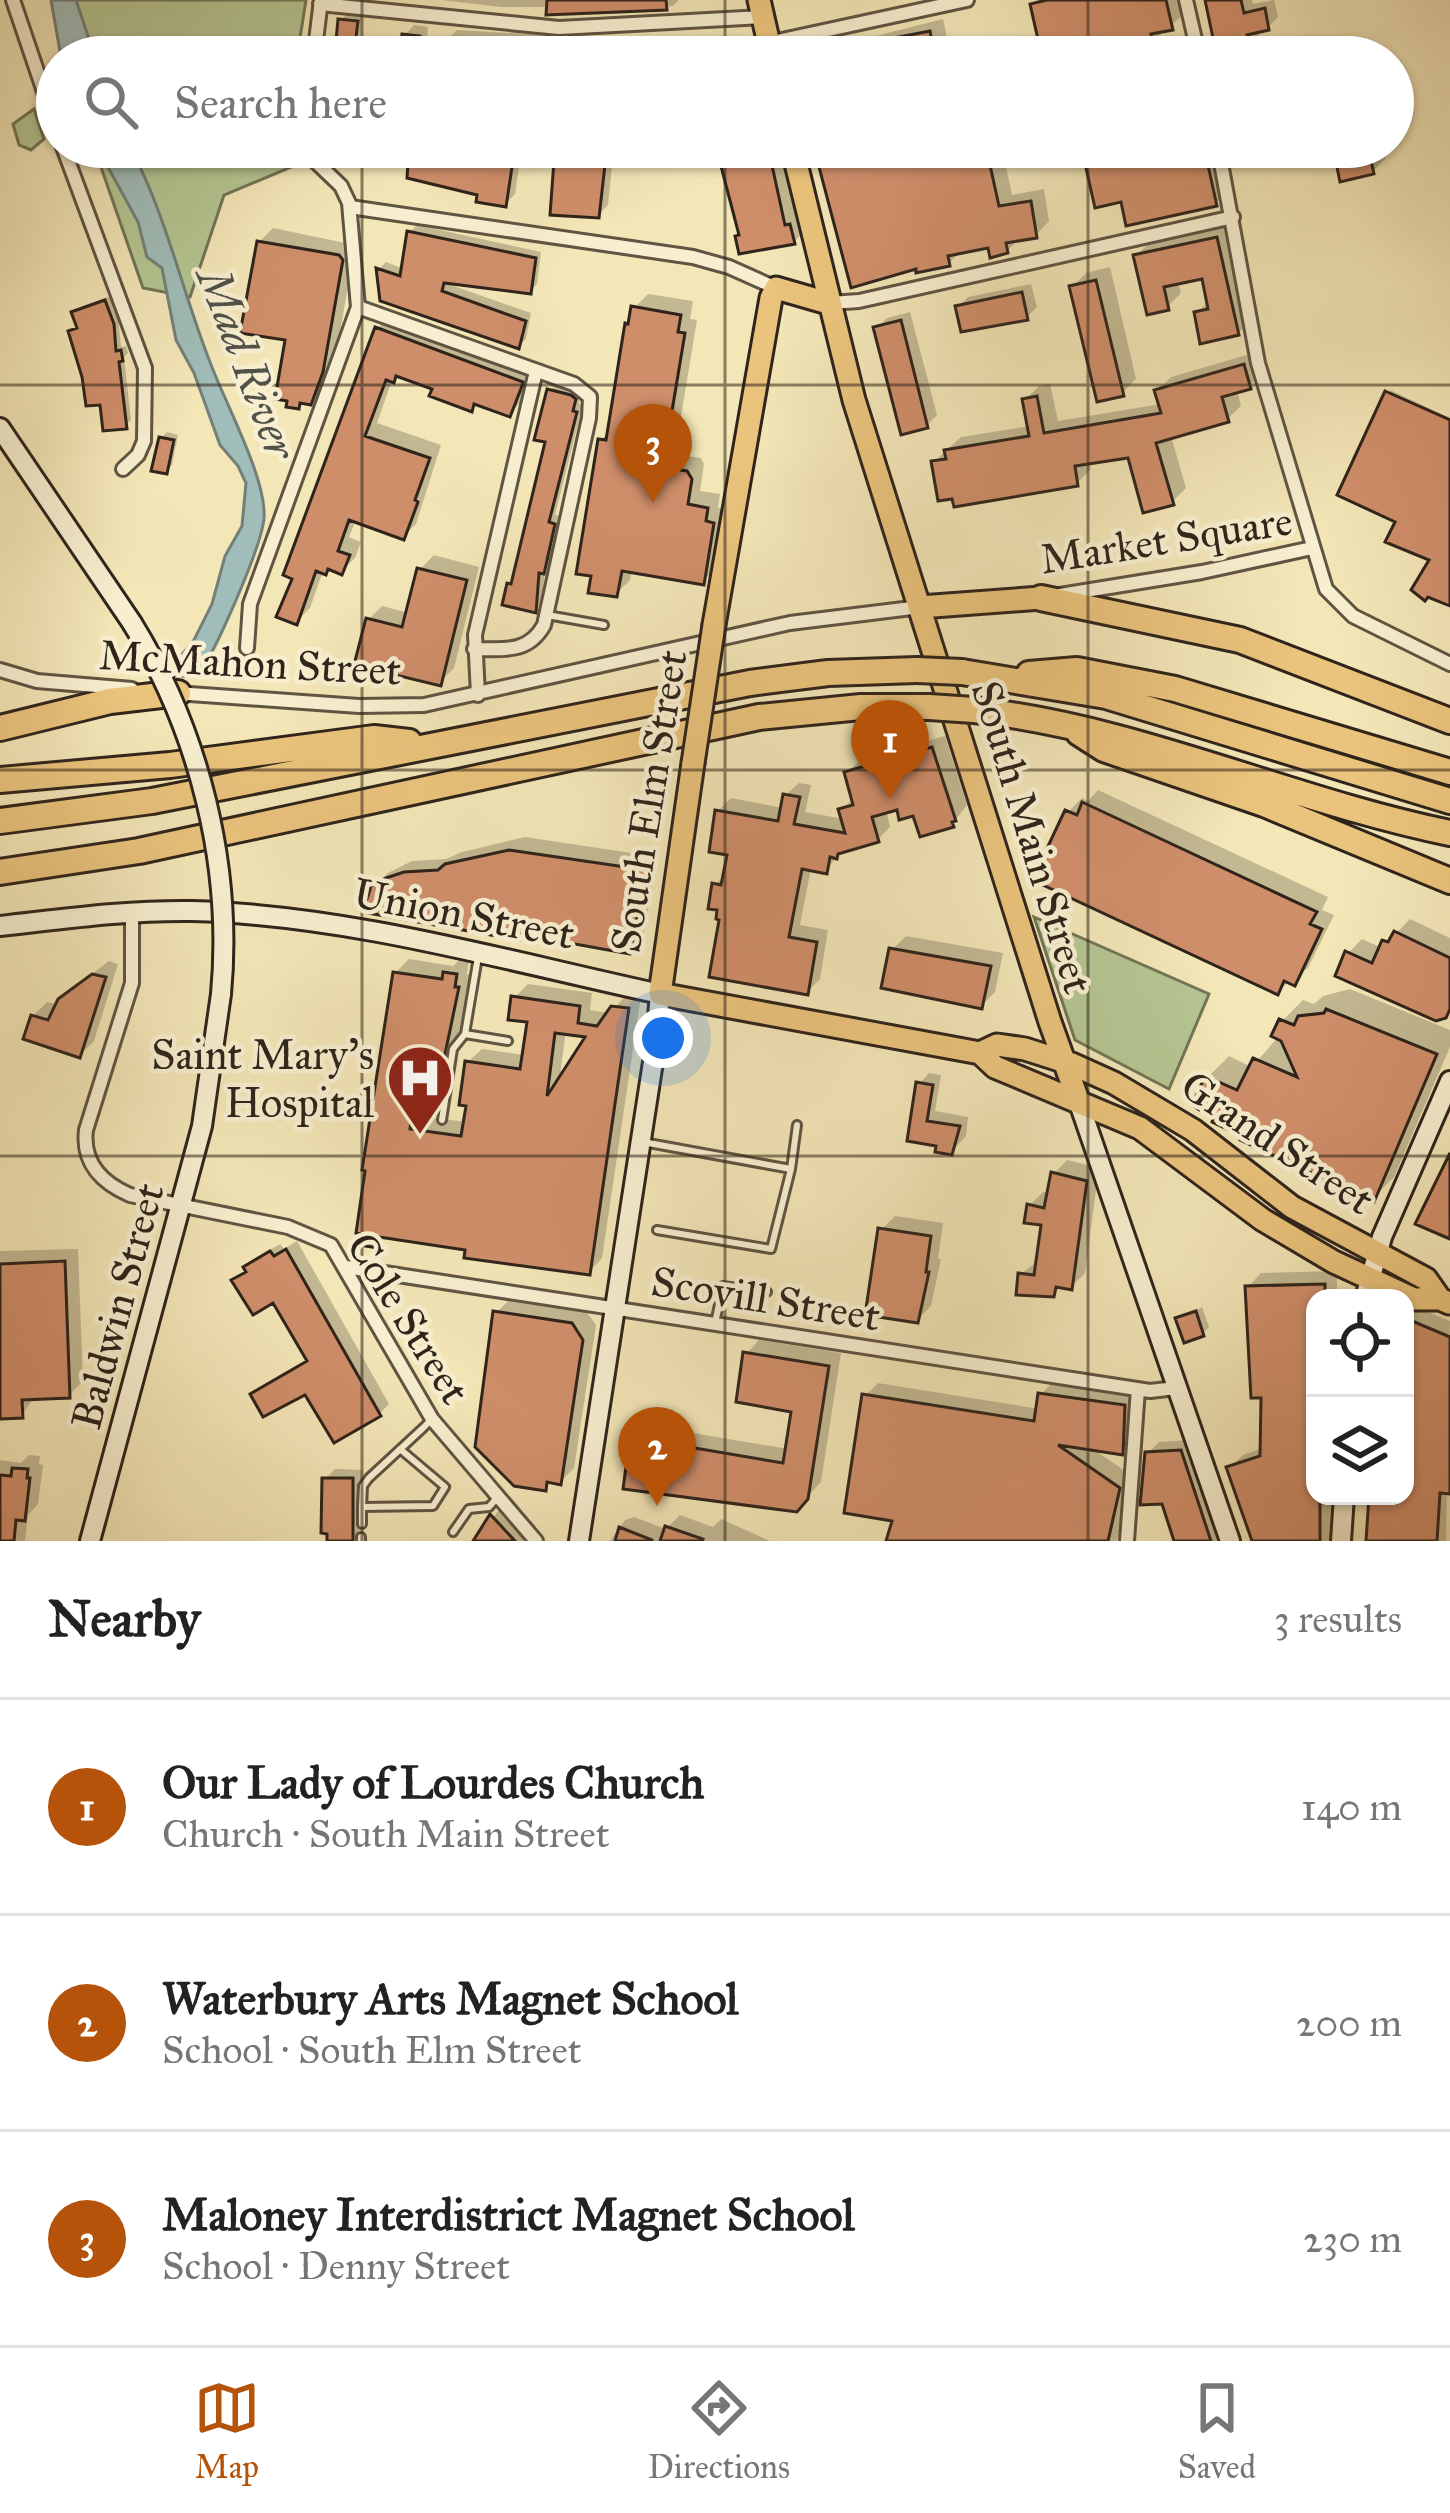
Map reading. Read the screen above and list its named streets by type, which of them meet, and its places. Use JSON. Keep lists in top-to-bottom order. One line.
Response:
{"streets":{"main road":["Market Square","South Elm Street","South Main Street","Union Street","Grand Street","Baldwin Street"],"street":["McMahon Street","Scovill Street","Cole Street"]},"crossings":[["Market Square","McMahon Street"],["Market Square","South Main Street"],["McMahon Street","South Main Street"],["South Elm Street","Union Street"],["South Elm Street","Scovill Street"],["South Main Street","Union Street"],["South Main Street","Grand Street"],["South Main Street","Scovill Street"],["Union Street","Grand Street"],["Union Street","Cole Street"],["Scovill Street","Cole Street"],["Baldwin Street","Cole Street"]],"water":["Mad River"],"places":{"hospital":["Saint Mary's Hospital"]},"page":{"search":"Search here","pins":["3","1","2"],"heading":["Nearby","3 results"],"list":[{"mark":"1","name":"Our Lady of Lourdes Church","note":"Church · South Main Street","value":"140 m"},{"mark":"2","name":"Waterbury Arts Magnet School","note":"School · South Elm Street","value":"200 m"},{"mark":"3","name":"Maloney Interdistrict Magnet School","note":"School · Denny Street","value":"230 m"}],"nav":["Map","Directions","Saved"]}}
